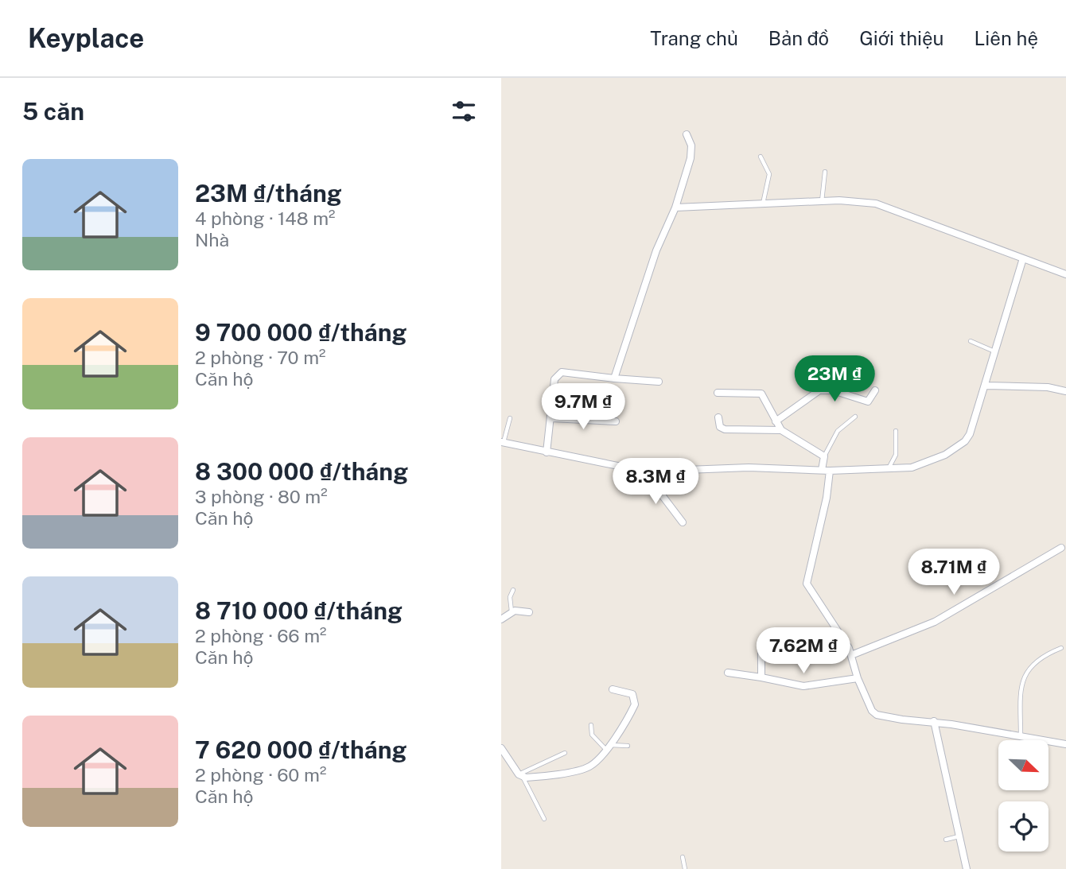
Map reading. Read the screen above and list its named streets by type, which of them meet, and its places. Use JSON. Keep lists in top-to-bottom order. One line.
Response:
{"north":"bottom right","page":{"header":"Keyplace","nav":["Trang chủ","Bản đồ","Giới thiệu","Liên hệ"],"heading":"5 căn","list":[{"name":"23M ₫/tháng","note":"4 phòng · 148 m² · Nhà"},{"name":"9 700 000 ₫/tháng","note":"2 phòng · 70 m² · Căn hộ"},{"name":"8 300 000 ₫/tháng","note":"3 phòng · 80 m² · Căn hộ"},{"name":"8 710 000 ₫/tháng","note":"2 phòng · 66 m² · Căn hộ"},{"name":"7 620 000 ₫/tháng","note":"2 phòng · 60 m² · Căn hộ"}],"price":["23M ₫","9.7M ₫","8.3M ₫","8.71M ₫","7.62M ₫"]}}
